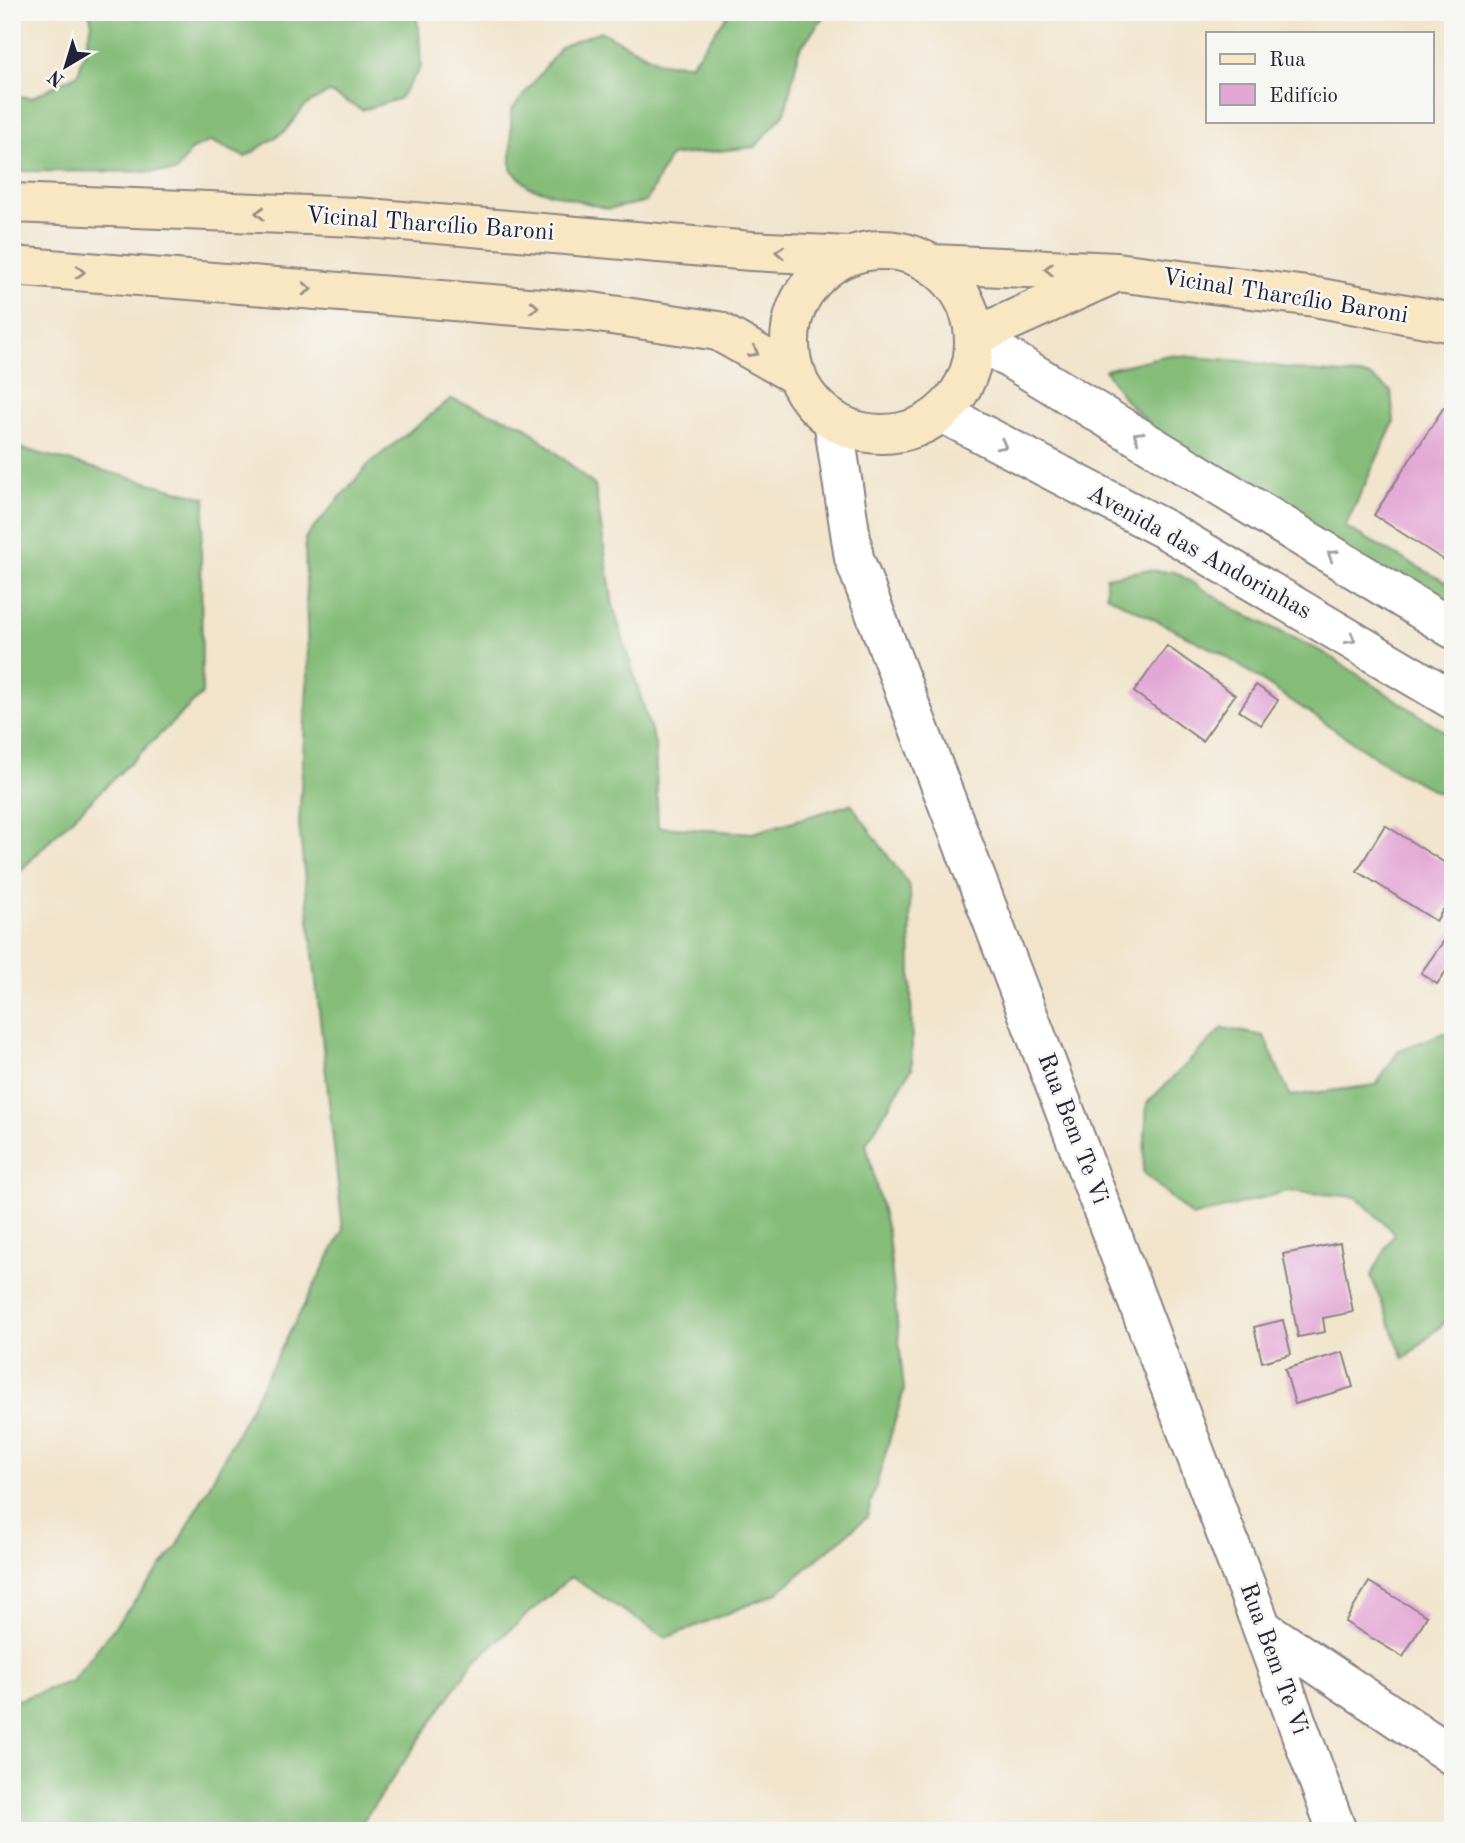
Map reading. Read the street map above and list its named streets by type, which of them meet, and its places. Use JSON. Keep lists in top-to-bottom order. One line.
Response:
{"streets":{"main road":["Vicinal Tharcílio Baroni"],"street":["Avenida das Andorinhas","Rua Bem Te Vi"]},"crossings":[["Vicinal Tharcílio Baroni","Avenida das Andorinhas"],["Vicinal Tharcílio Baroni","Rua Bem Te Vi"],["Avenida das Andorinhas","Rua Bem Te Vi"]],"legend":["Rua","Edifício"],"north":"bottom left"}
